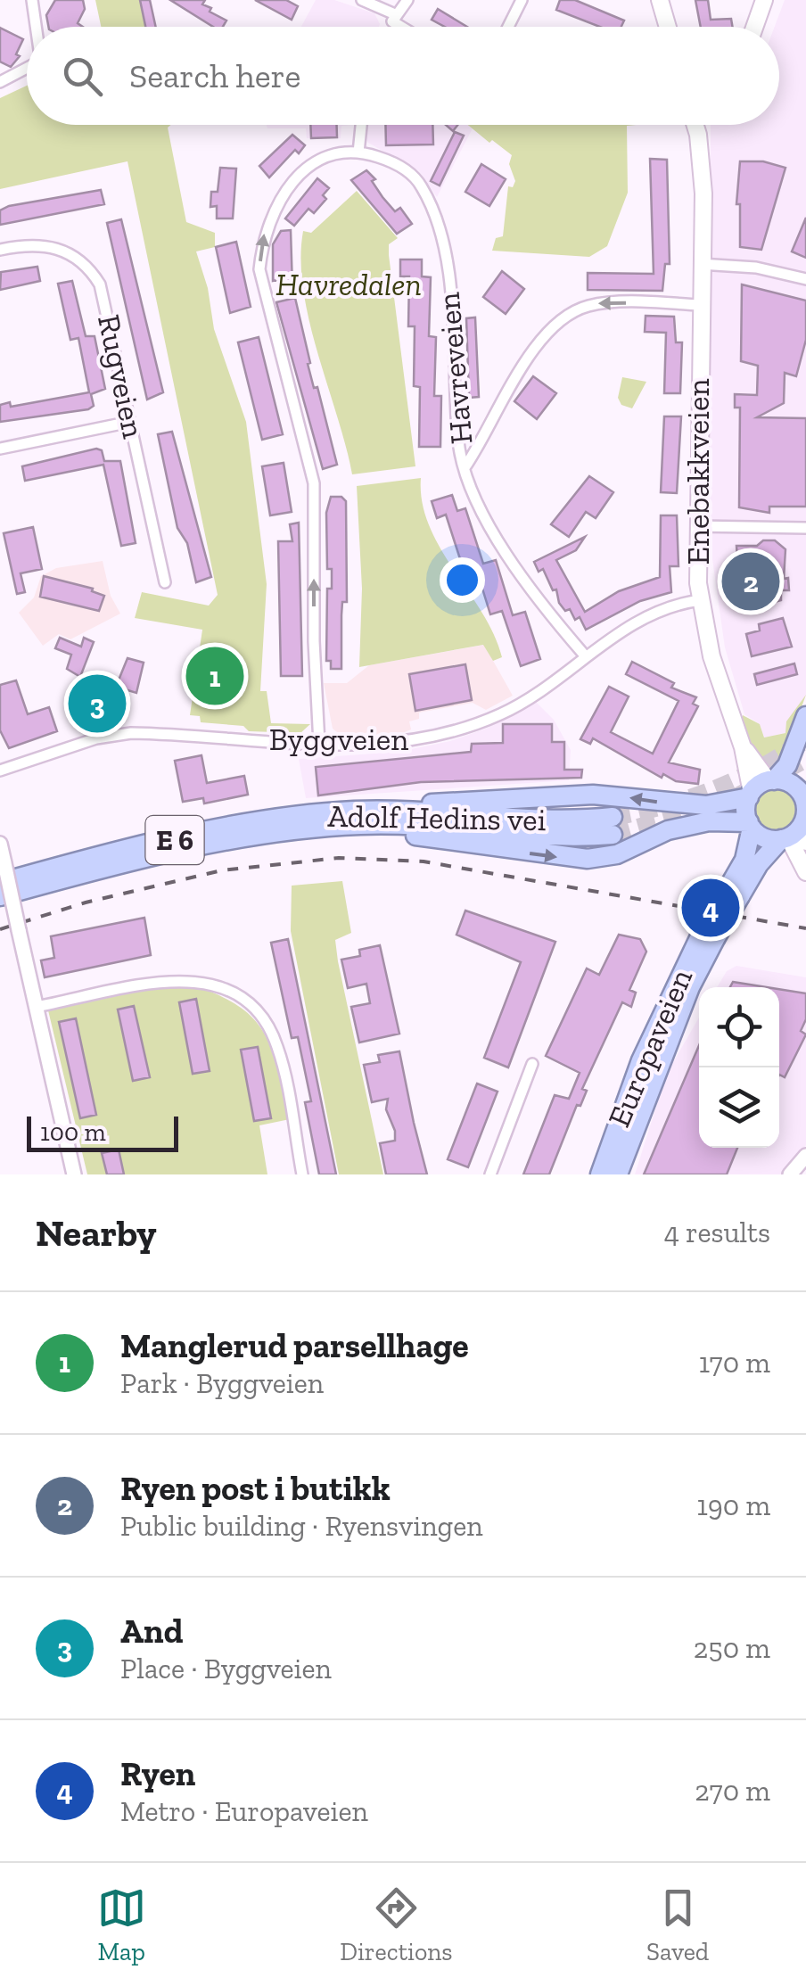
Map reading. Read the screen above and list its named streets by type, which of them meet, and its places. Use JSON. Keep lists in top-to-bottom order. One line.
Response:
{"streets":{"highway":["Adolf Hedins vei","E 6","Europaveien"],"main road":["Enebakkveien"],"street":["Havreveien","Rugveien","Byggveien"]},"crossings":[["Havreveien","Byggveien"],["Enebakkveien","Byggveien"],["Enebakkveien","E 6"],["Enebakkveien","Europaveien"],["Adolf Hedins vei","E 6"],["E 6","Europaveien"]],"parks":["Havredalen"],"scale_bar":"100 m","page":{"search":"Search here","pins":["2","1","3","4"],"scale":"100 m","heading":["Nearby","4 results"],"list":[{"mark":"1","name":"Manglerud parsellhage","note":"Park · Byggveien","value":"170 m"},{"mark":"2","name":"Ryen post i butikk","note":"Public building · Ryensvingen","value":"190 m"},{"mark":"3","name":"And","note":"Place · Byggveien","value":"250 m"},{"mark":"4","name":"Ryen","note":"Metro · Europaveien","value":"270 m"}],"nav":["Map","Directions","Saved"]}}
